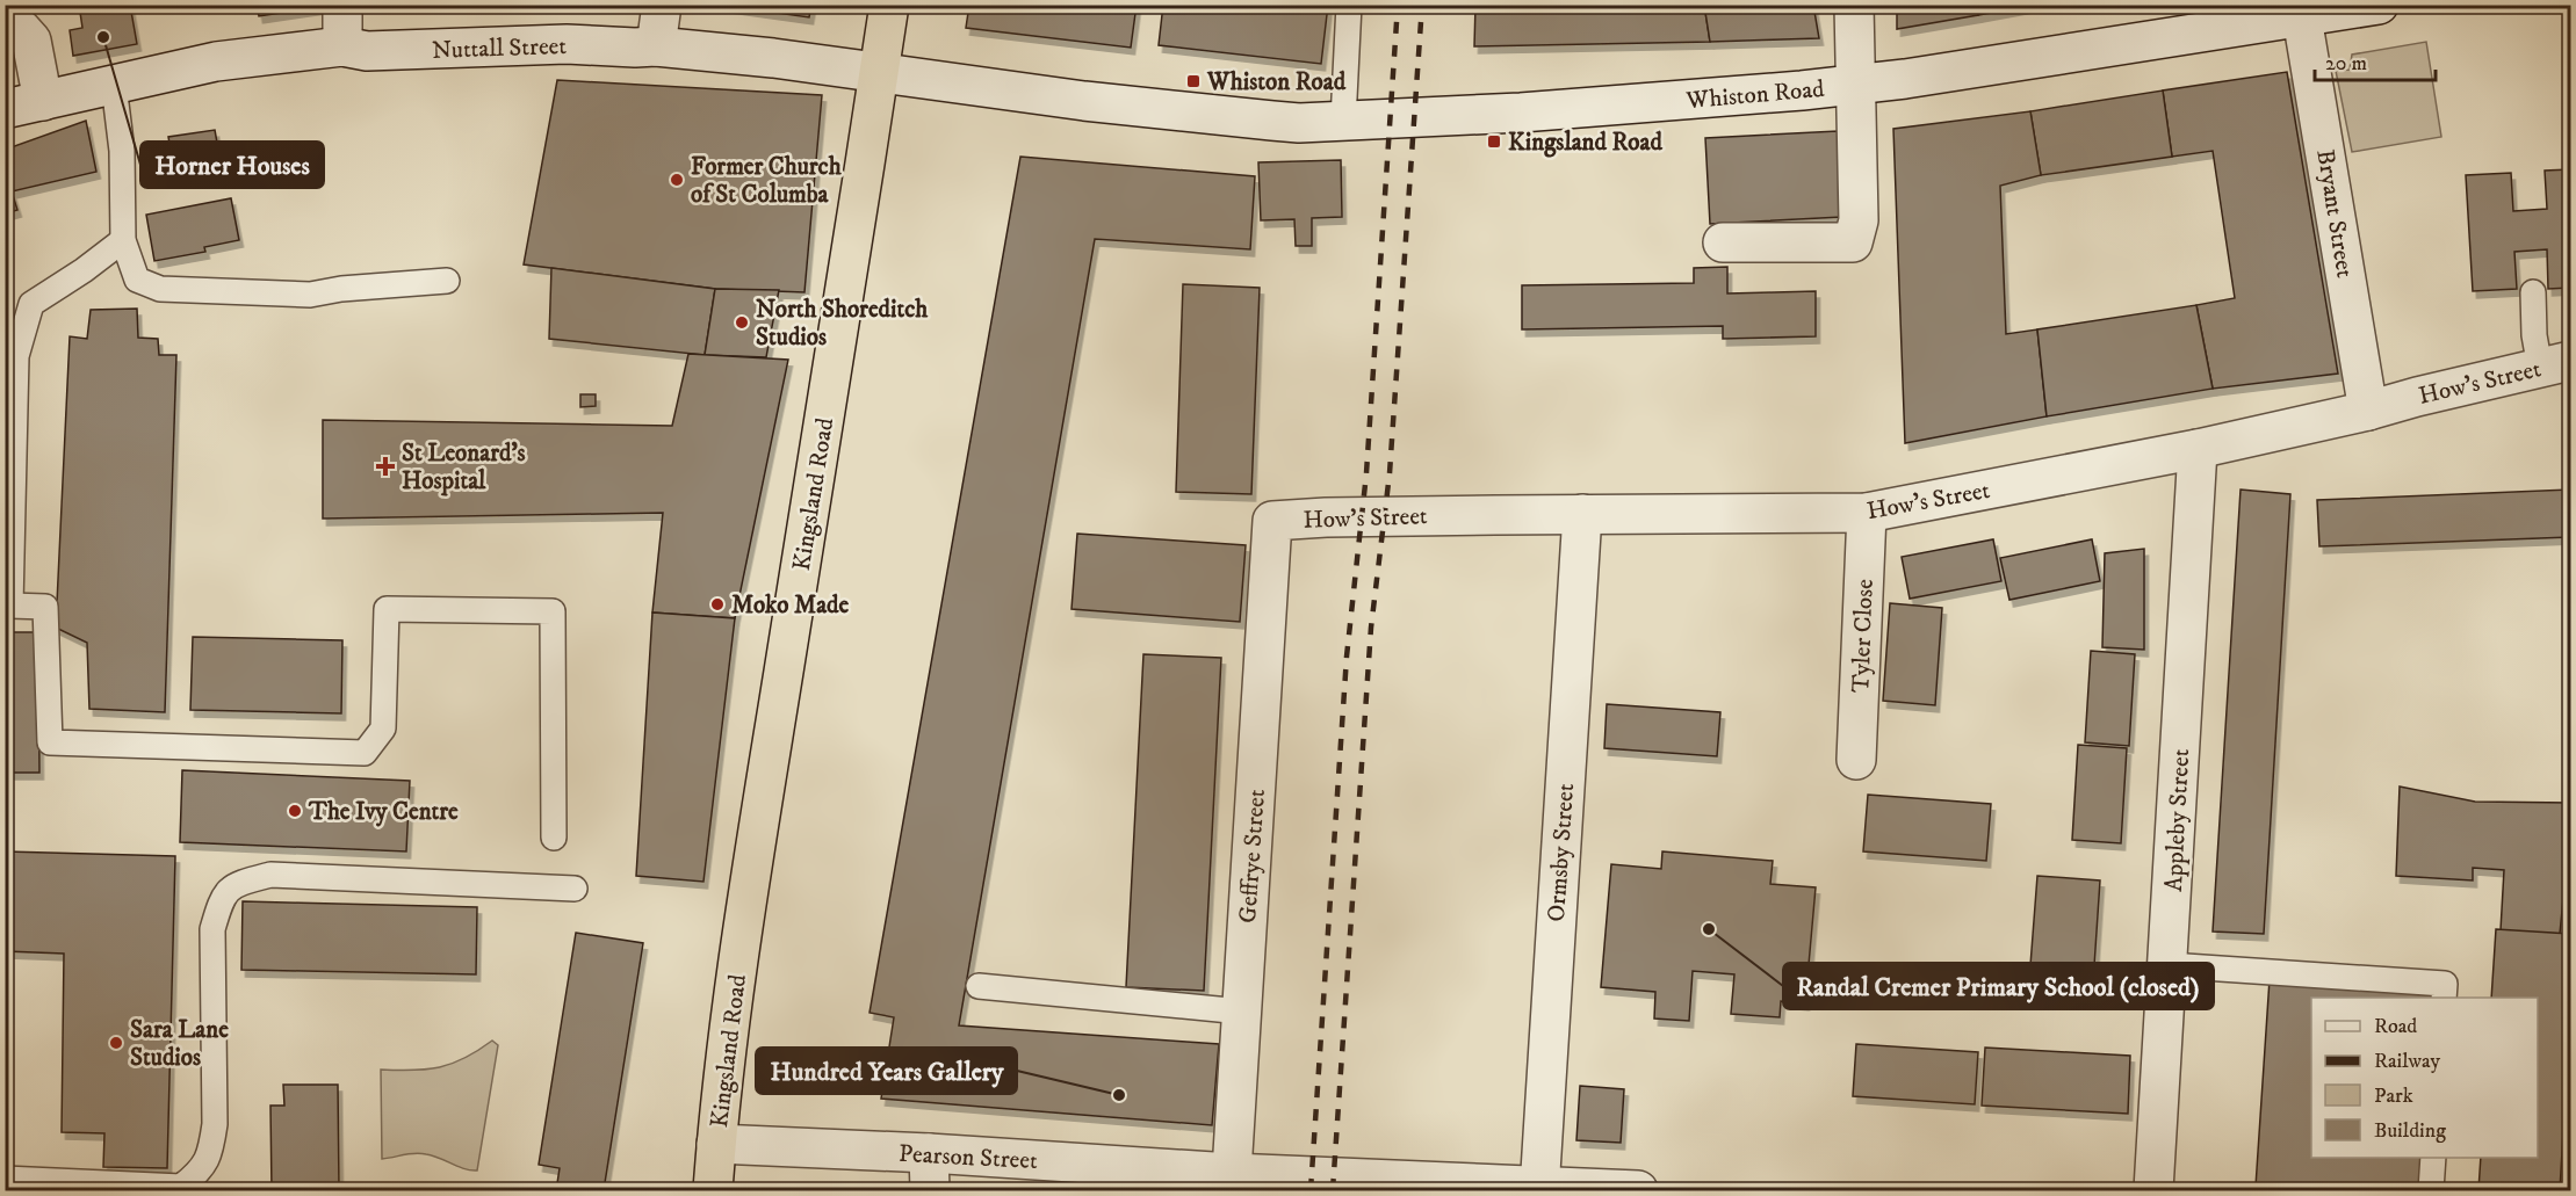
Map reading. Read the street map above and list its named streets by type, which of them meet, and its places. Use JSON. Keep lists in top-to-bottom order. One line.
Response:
{"streets":{"highway":["Kingsland Road"],"street":["Nuttall Street","Whiston Road","Bryant Street","How's Street","Tyler Close","Appleby Street","Ormsby Street","Geffrye Street","Pearson Street"]},"crossings":[["Nuttall Street","Whiston Road"],["Nuttall Street","Kingsland Road"],["Whiston Road","Bryant Street"],["Whiston Road","Kingsland Road"],["Bryant Street","How's Street"],["How's Street","Tyler Close"],["How's Street","Appleby Street"],["How's Street","Ormsby Street"],["How's Street","Geffrye Street"],["Kingsland Road","Pearson Street"],["Ormsby Street","Pearson Street"],["Geffrye Street","Pearson Street"]],"places":{"other":["Horner Houses","Former Church of St Columba","North Shoreditch Studios","Moko Made","The Ivy Centre","Randal Cremer Primary School (closed)","Sara Lane Studios","Hundred Years Gallery"],"transit":["Whiston Road","Kingsland Road"],"health":["St Leonard's Hospital"]},"legend":["Road","Railway","Park","Building"],"scale_bar":"20 m"}
